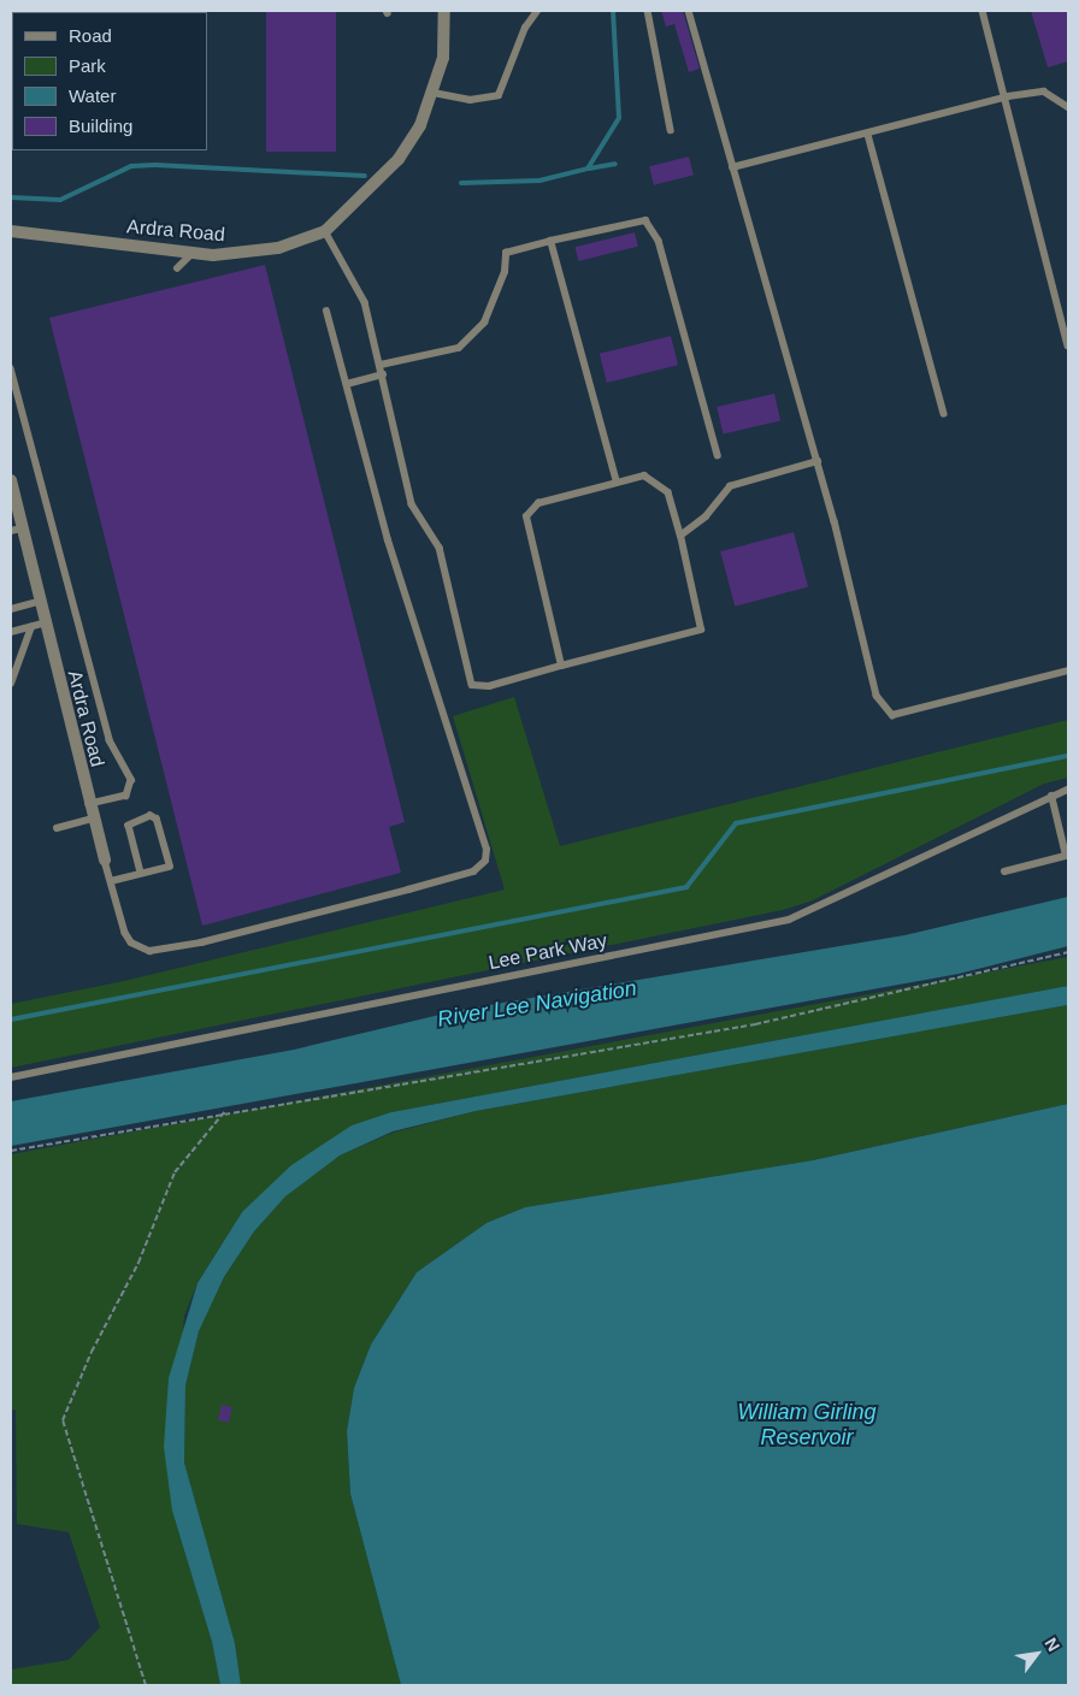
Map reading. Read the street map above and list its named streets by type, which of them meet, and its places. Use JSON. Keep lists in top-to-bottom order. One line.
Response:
{"streets":{"street":["Ardra Road"],"lane":["Lee Park Way"]},"water":["River Lee Navigation","William Girling Reservoir"],"legend":["Road","Park","Water","Building"],"north":"top right"}
